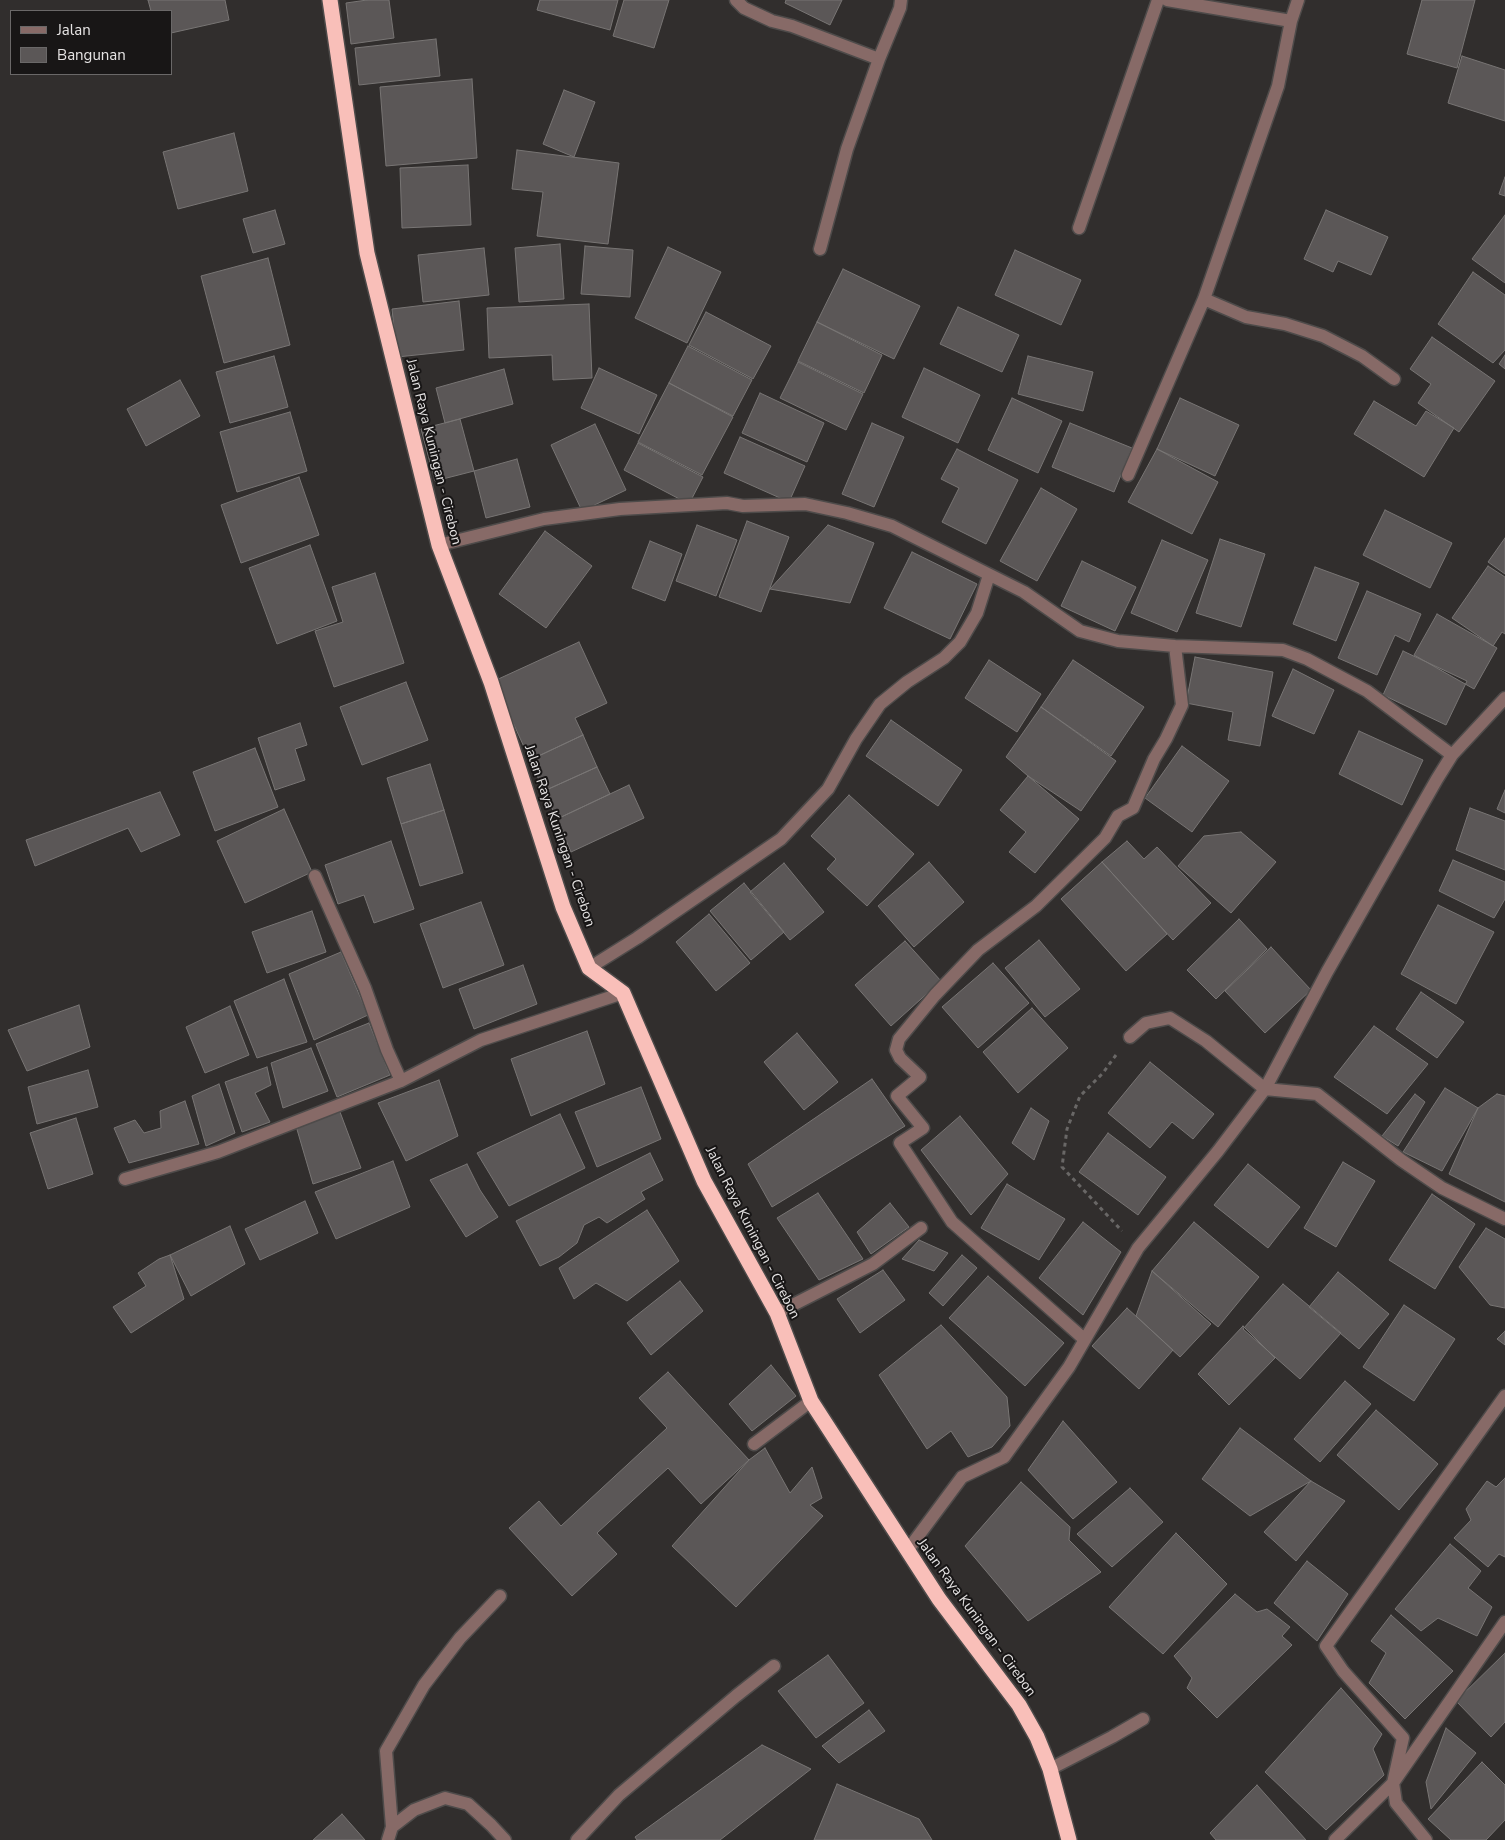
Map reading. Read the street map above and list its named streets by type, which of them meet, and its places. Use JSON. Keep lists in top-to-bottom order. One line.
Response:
{"streets":{"highway":["Jalan Raya Kuningan - Cirebon"]},"legend":["Jalan","Bangunan"]}
